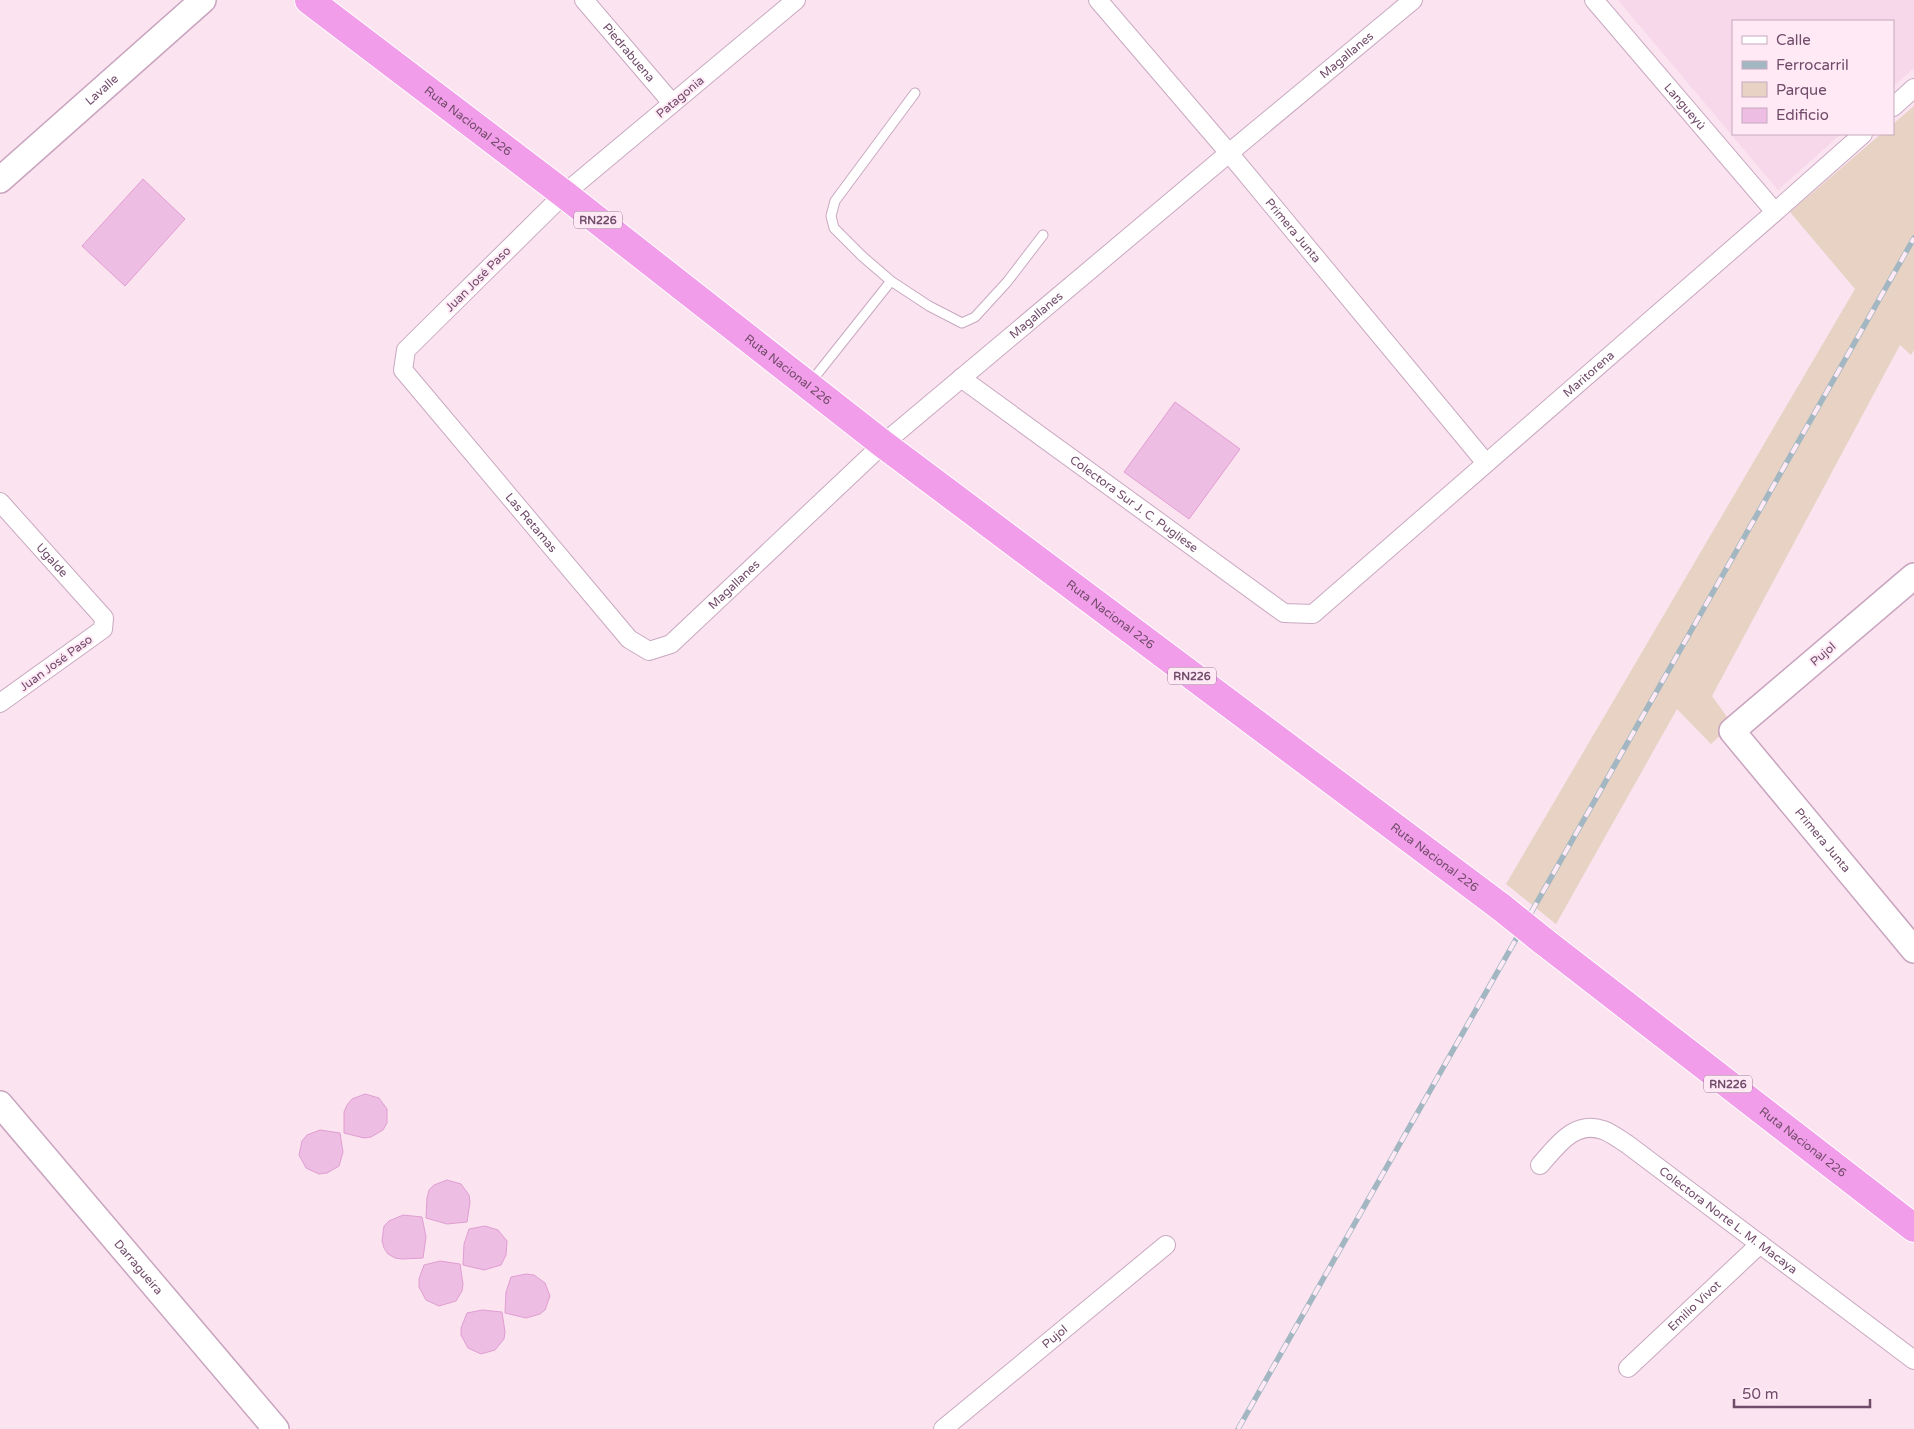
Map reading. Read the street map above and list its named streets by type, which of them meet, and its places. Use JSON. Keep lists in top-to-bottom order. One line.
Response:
{"streets":{"highway":["Ruta Nacional 226","RN226"],"street":["Piedrabuena","Magallanes","Lavalle","Patagonia","Langueyú","Primera Junta","Juan José Paso","Maritorena","Colectora Sur J. C. Pugliese","Las Retamas","Ugalde","Pujol","Colectora Norte L. M. Macaya","Darragueira","Emilio Vivot"]},"crossings":[["Piedrabuena","Patagonia"],["Magallanes","Ruta Nacional 226"],["Magallanes","Primera Junta"],["Magallanes","Colectora Sur J. C. Pugliese"],["Magallanes","Las Retamas"],["Patagonia","Ruta Nacional 226"],["Patagonia","Juan José Paso"],["Langueyú","Maritorena"],["Ruta Nacional 226","Juan José Paso"],["Primera Junta","Maritorena"],["Primera Junta","Pujol"],["Juan José Paso","Las Retamas"],["Juan José Paso","Ugalde"],["Maritorena","Colectora Sur J. C. Pugliese"],["Colectora Norte L. M. Macaya","Emilio Vivot"]],"legend":["Calle","Ferrocarril","Parque","Edificio"],"scale_bar":"50 m"}
